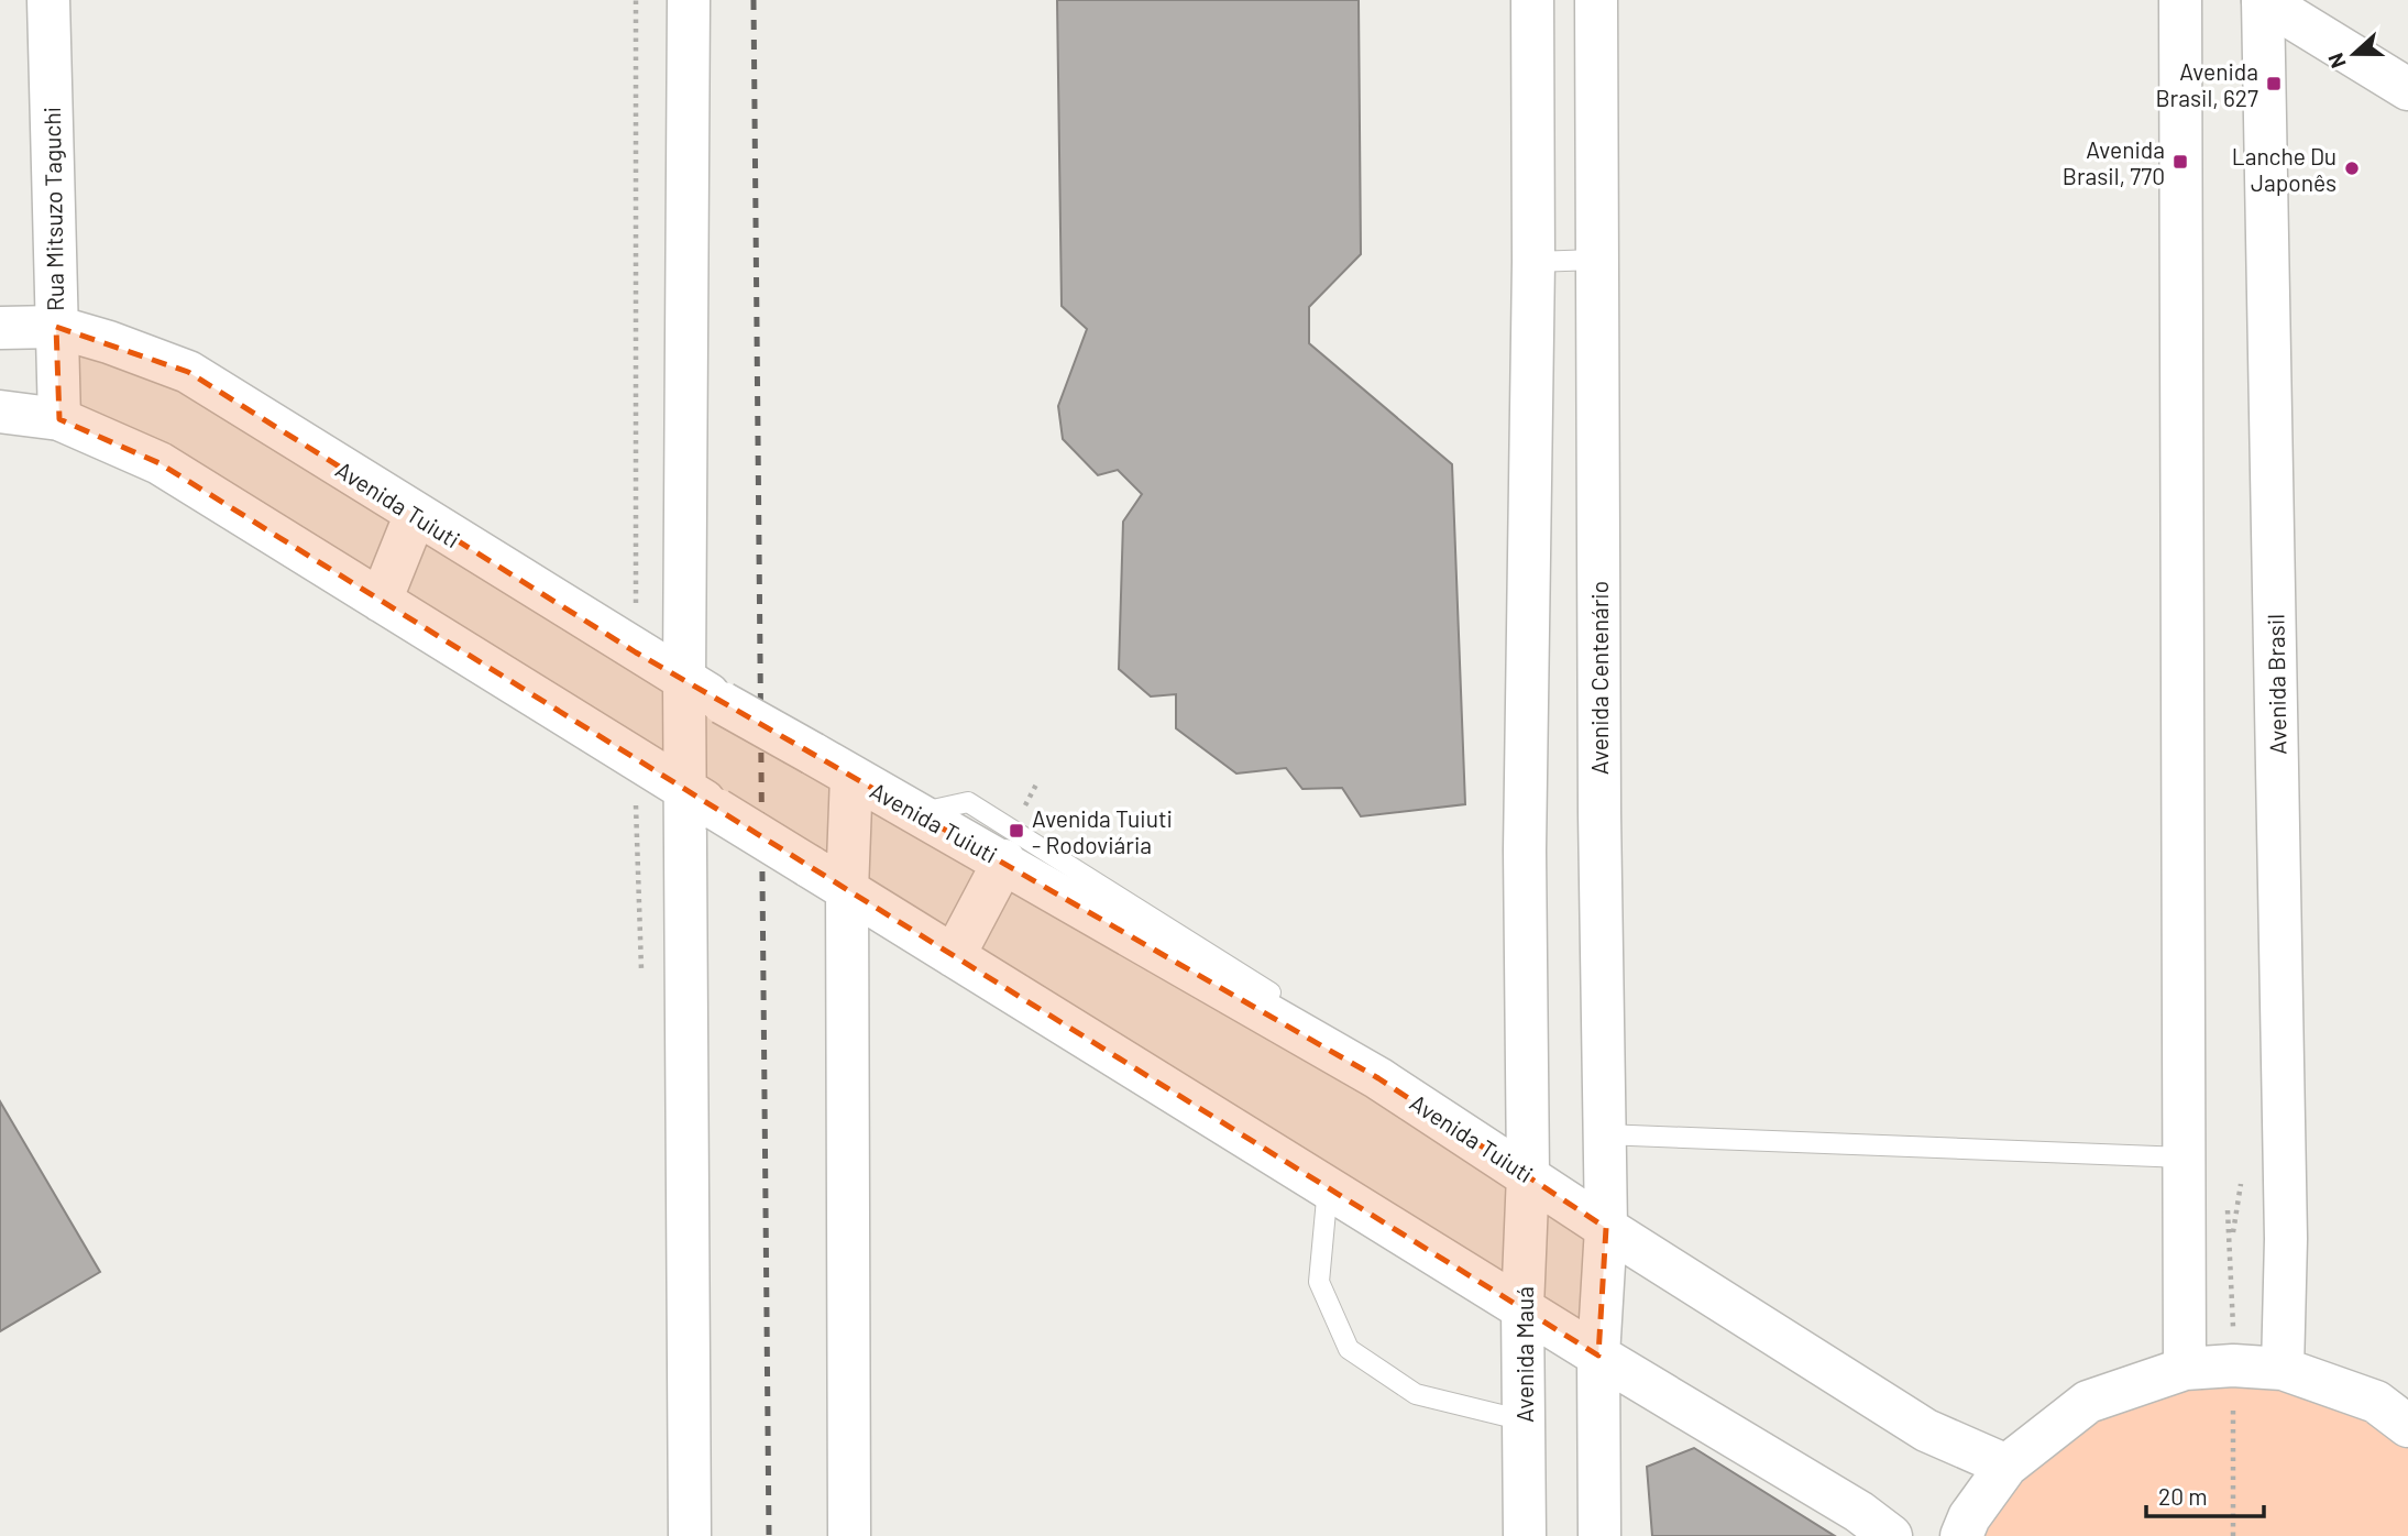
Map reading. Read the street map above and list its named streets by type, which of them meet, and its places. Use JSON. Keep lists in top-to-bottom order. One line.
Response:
{"streets":{"main road":["Rua Mitsuzo Taguchi","Avenida Tuiuti","Avenida Centenário","Avenida Brasil","Avenida Mauá"]},"crossings":[["Rua Mitsuzo Taguchi","Avenida Tuiuti"],["Avenida Tuiuti","Avenida Centenário"],["Avenida Tuiuti","Avenida Mauá"]],"places":{"transit":["Avenida Brasil, 627","Avenida Brasil, 770","Avenida Tuiuti - Rodoviária"],"other":["Lanche Du Japonês"]},"scale_bar":"20 m","north":"left"}
